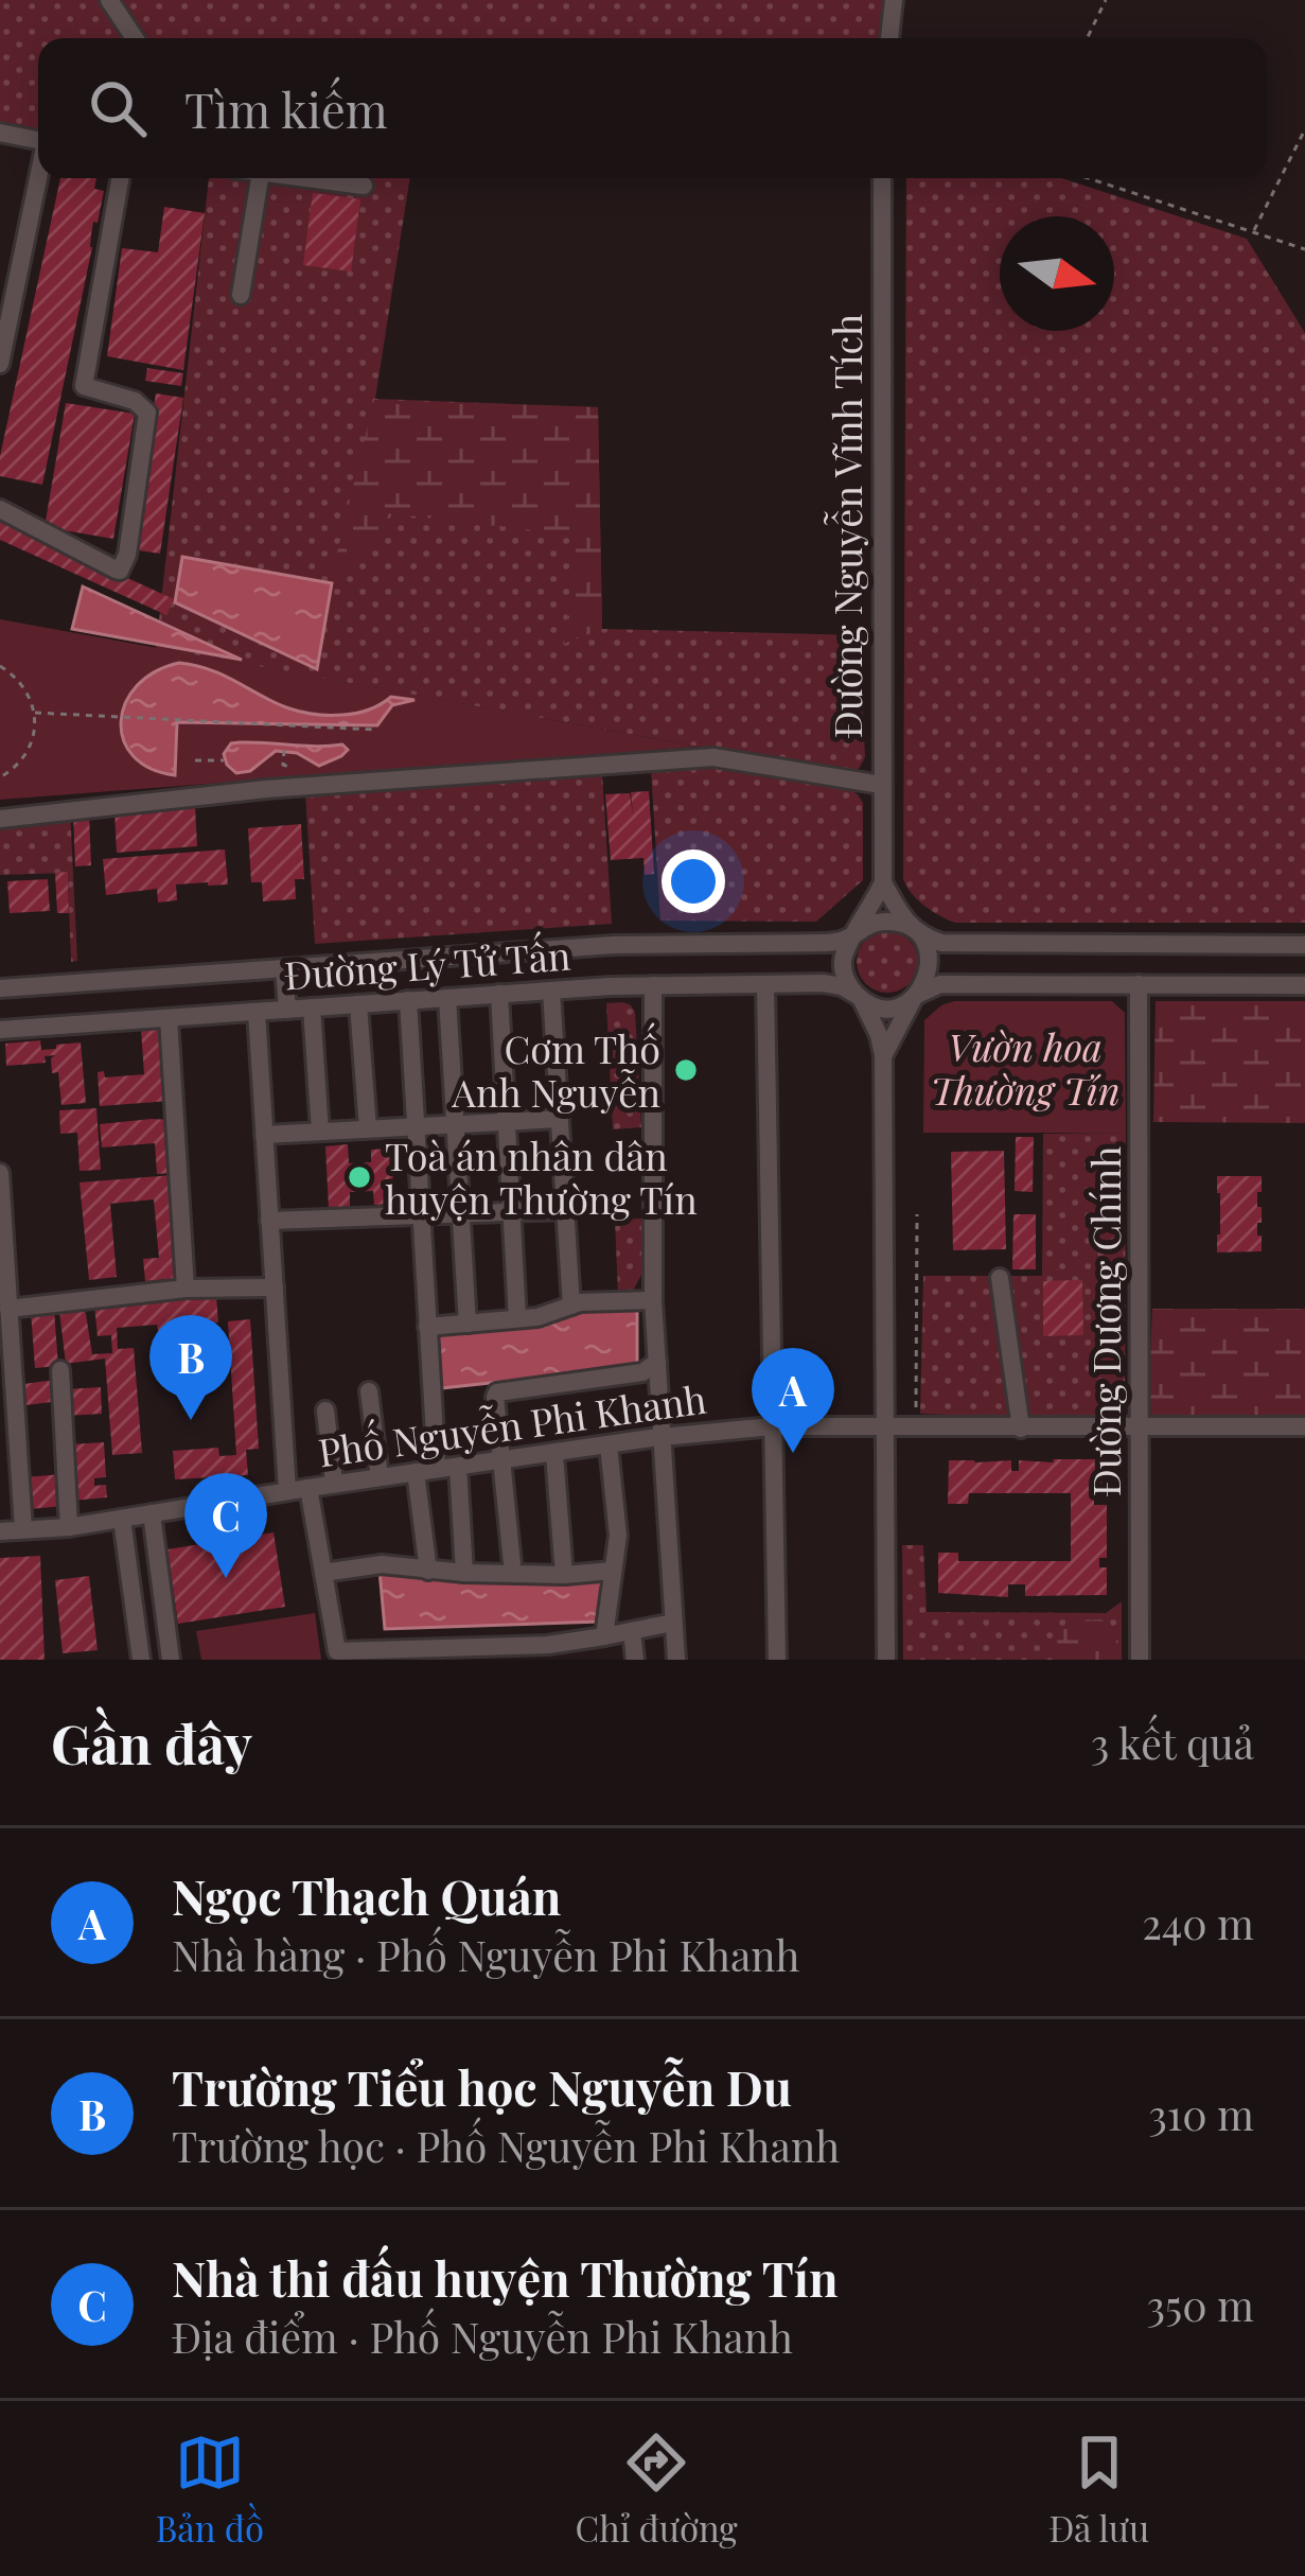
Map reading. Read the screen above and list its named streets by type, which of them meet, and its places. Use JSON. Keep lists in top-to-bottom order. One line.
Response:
{"streets":{"street":["Đường Nguyễn Vĩnh Tích","Đường Lý Tử Tấn","Đường Dương Chính","Phố Nguyễn Phi Khanh"]},"crossings":[["Đường Dương Chính","Phố Nguyễn Phi Khanh"]],"parks":["Vườn hoa Thường Tín"],"places":["Cơm Thố Anh Nguyễn","Toà án nhân dân huyện Thường Tín"],"north":"right","page":{"search":"Tìm kiếm","pins":["B","A","C"],"heading":["Gần đây","3 kết quả"],"list":[{"mark":"A","name":"Ngọc Thạch Quán","note":"Nhà hàng · Phố Nguyễn Phi Khanh","value":"240 m"},{"mark":"B","name":"Trường Tiểu học Nguyễn Du","note":"Trường học · Phố Nguyễn Phi Khanh","value":"310 m"},{"mark":"C","name":"Nhà thi đấu huyện Thường Tín","note":"Địa điểm · Phố Nguyễn Phi Khanh","value":"350 m"}],"nav":["Bản đồ","Chỉ đường","Đã lưu"]}}
